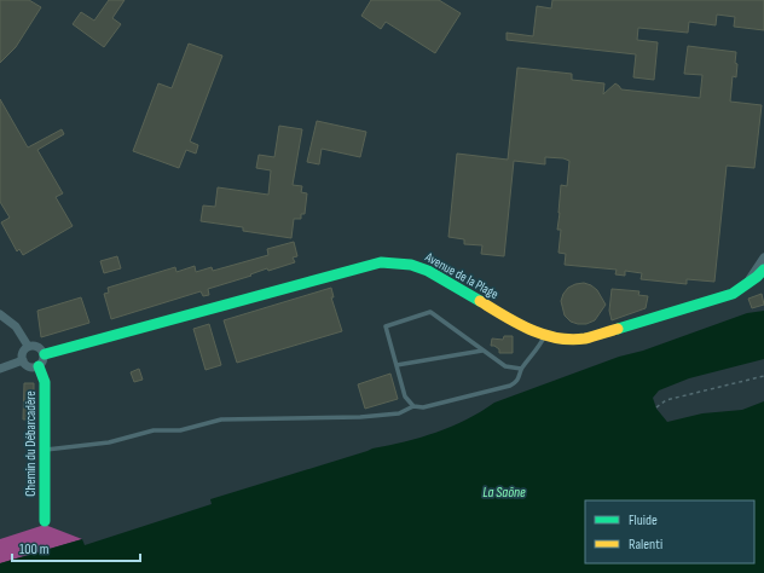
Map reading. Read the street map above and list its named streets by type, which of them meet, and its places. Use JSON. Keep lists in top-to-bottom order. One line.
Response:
{"streets":{"street":["Avenue de la Plage","Chemin du Débarcadère"]},"crossings":[["Avenue de la Plage","Chemin du Débarcadère"]],"water":["La Saône"],"legend":["Fluide","Ralenti"],"scale_bar":"100 m"}
